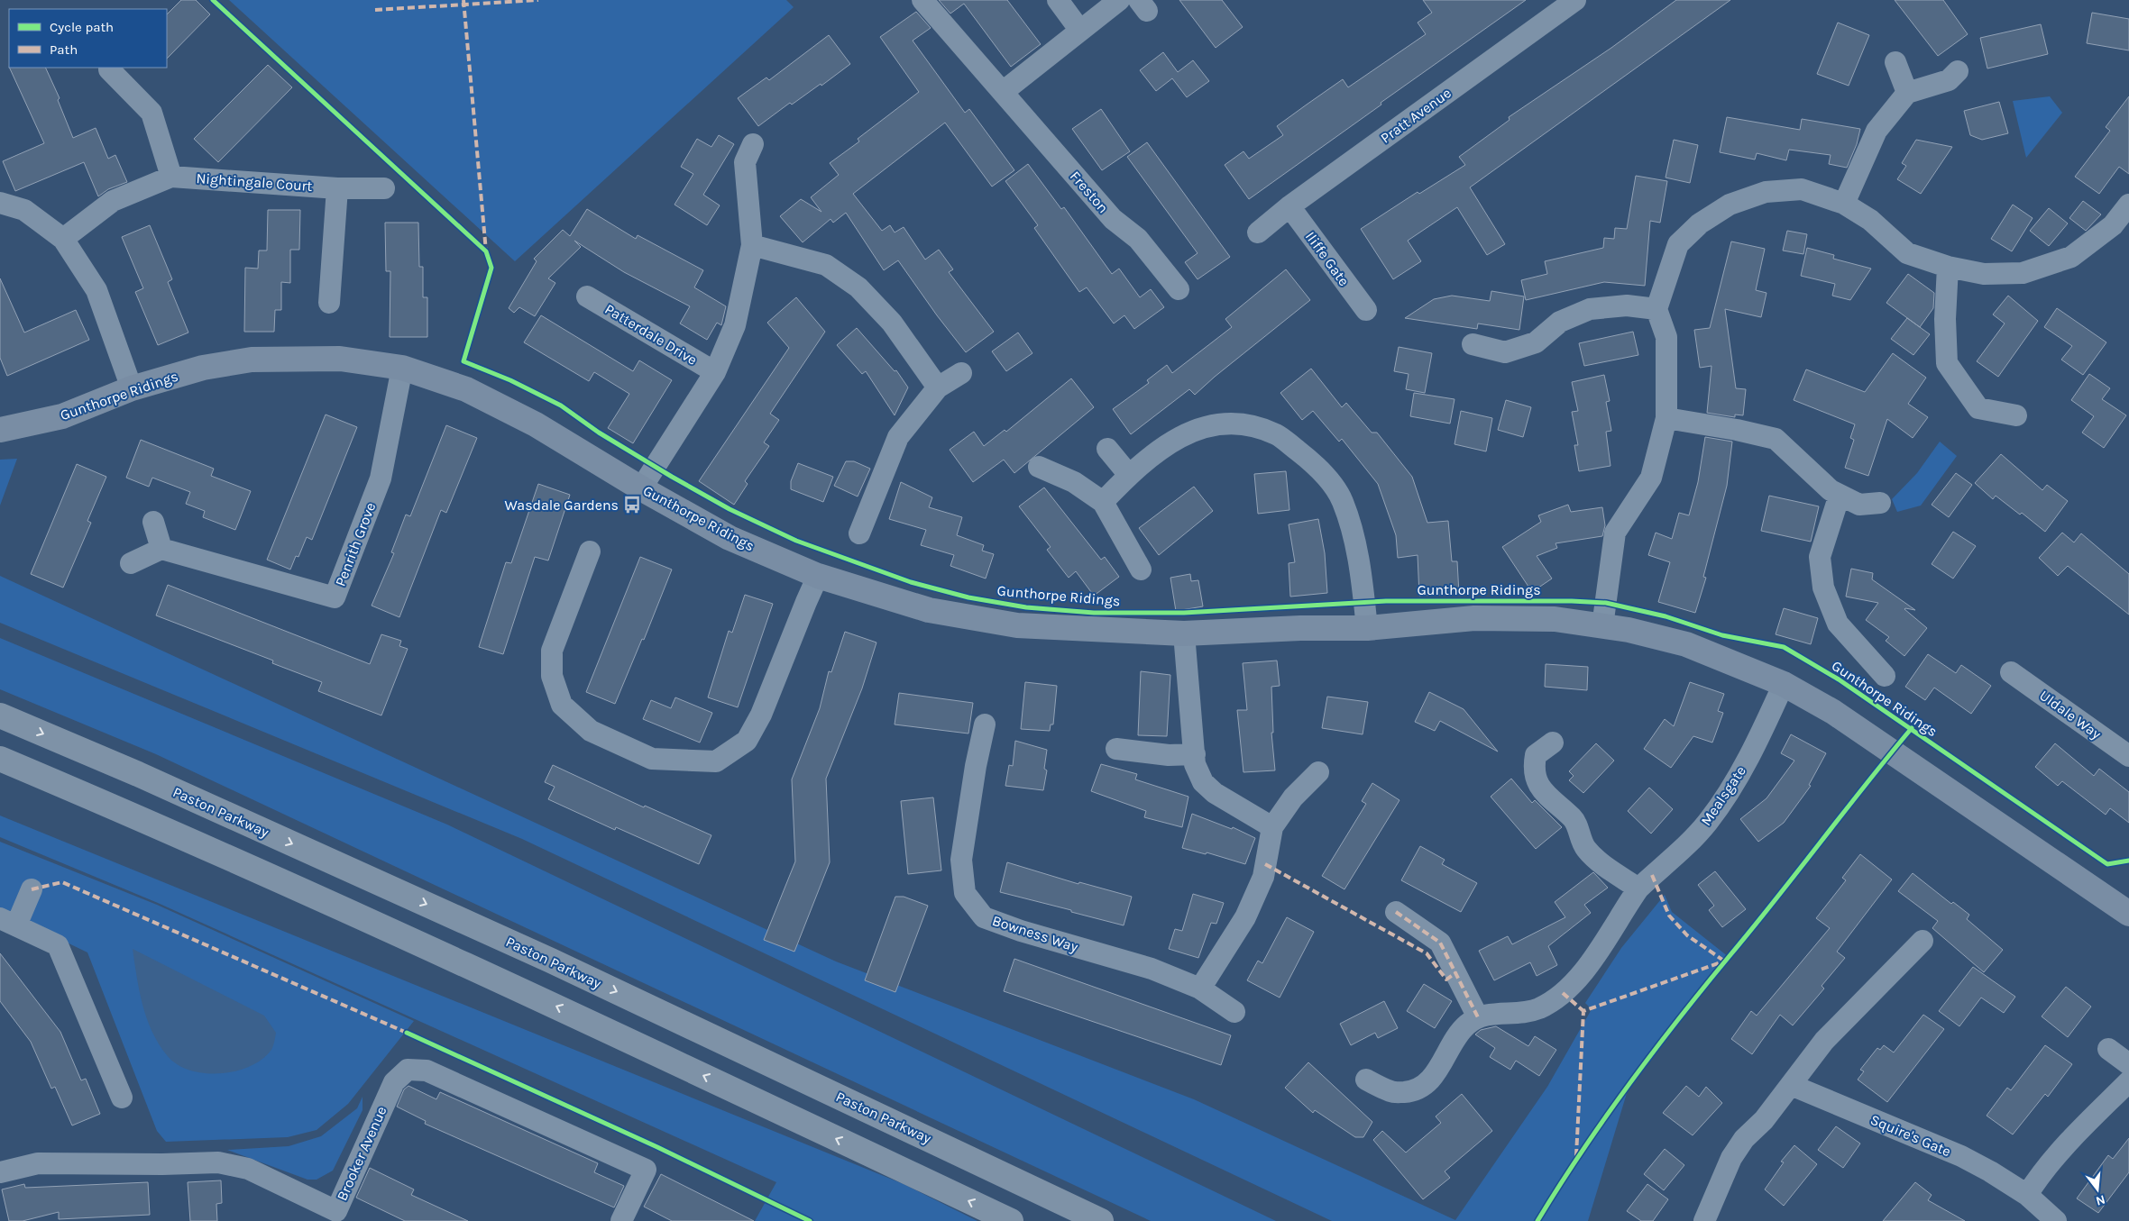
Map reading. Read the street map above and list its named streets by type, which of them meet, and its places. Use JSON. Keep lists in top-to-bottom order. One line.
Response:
{"streets":{"highway":["Paston Parkway"],"street":["Pratt Avenue","Nightingale Court","Freston","Iliffe Gate","Patterdale Drive","Gunthorpe Ridings","Penrith Grove","Uldale Way","Mealsgate","Bowness Way","Squire's Gate","Brooker Avenue"]},"crossings":[["Pratt Avenue","Iliffe Gate"],["Patterdale Drive","Gunthorpe Ridings"],["Gunthorpe Ridings","Penrith Grove"],["Gunthorpe Ridings","Mealsgate"]],"places":{"bus stop":["Wasdale Gardens"]},"legend":["Cycle path","Path"],"north":"bottom"}
